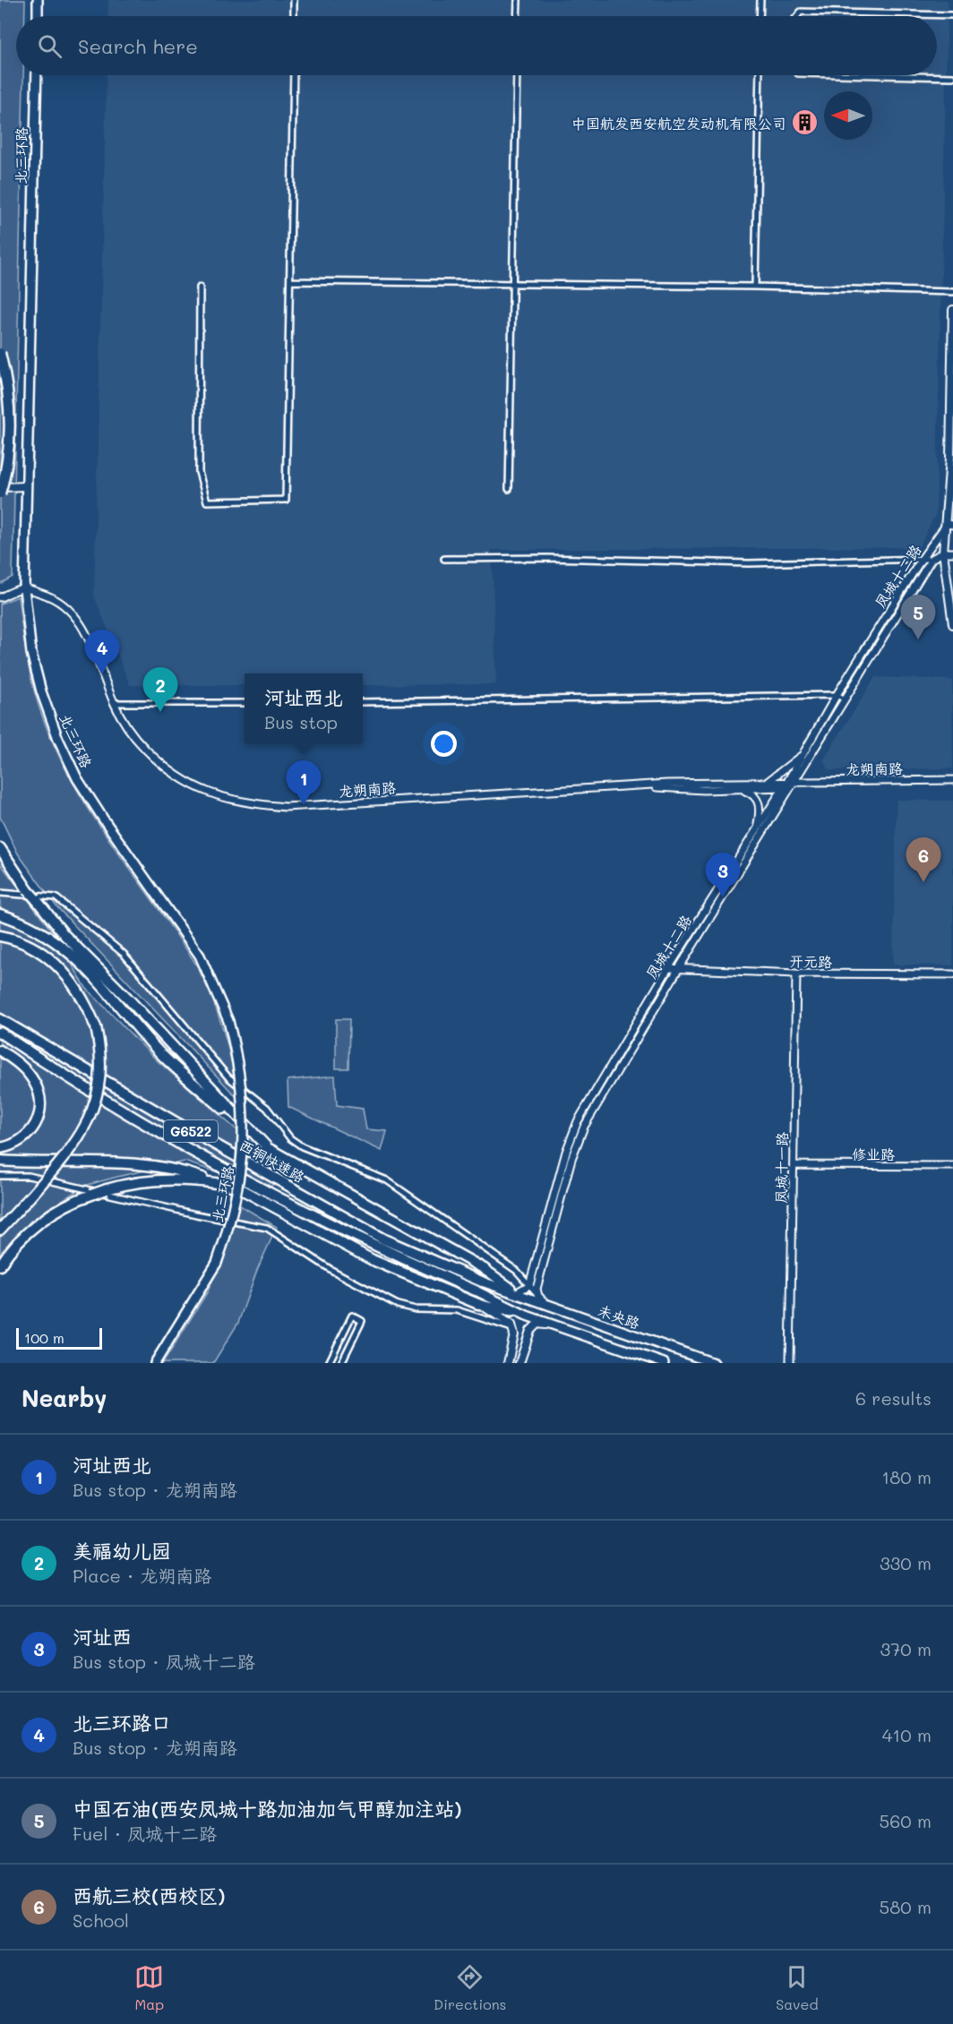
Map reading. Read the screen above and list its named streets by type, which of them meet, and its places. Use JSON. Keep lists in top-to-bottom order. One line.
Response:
{"streets":{"highway":["G6522","西铜快速路"],"main road":["北三环路","未央路"],"street":["凤城十二路","龙朔南路","开元路","修业路","凤城十一路"]},"crossings":[["北三环路","龙朔南路"],["凤城十二路","龙朔南路"],["凤城十二路","开元路"],["开元路","凤城十一路"],["修业路","凤城十一路"]],"places":{"building":["中国航发西安航空发动机有限公司"]},"scale_bar":"100 m","north":"left","page":{"search":"Search here","pins":["5","4","2","1","6","3"],"popup":["河址西北","Bus stop"],"scale":"100 m","heading":["Nearby","6 results"],"list":[{"mark":"1","name":"河址西北","note":"Bus stop · 龙朔南路","value":"180 m"},{"mark":"2","name":"美福幼儿园","note":"Place · 龙朔南路","value":"330 m"},{"mark":"3","name":"河址西","note":"Bus stop · 凤城十二路","value":"370 m"},{"mark":"4","name":"北三环路口","note":"Bus stop · 龙朔南路","value":"410 m"},{"mark":"5","name":"中国石油(西安凤城十路加油加气甲醇加注站)","note":"Fuel · 凤城十二路","value":"560 m"},{"mark":"6","name":"西航三校(西校区)","note":"School","value":"580 m"}],"nav":["Map","Directions","Saved"]}}
